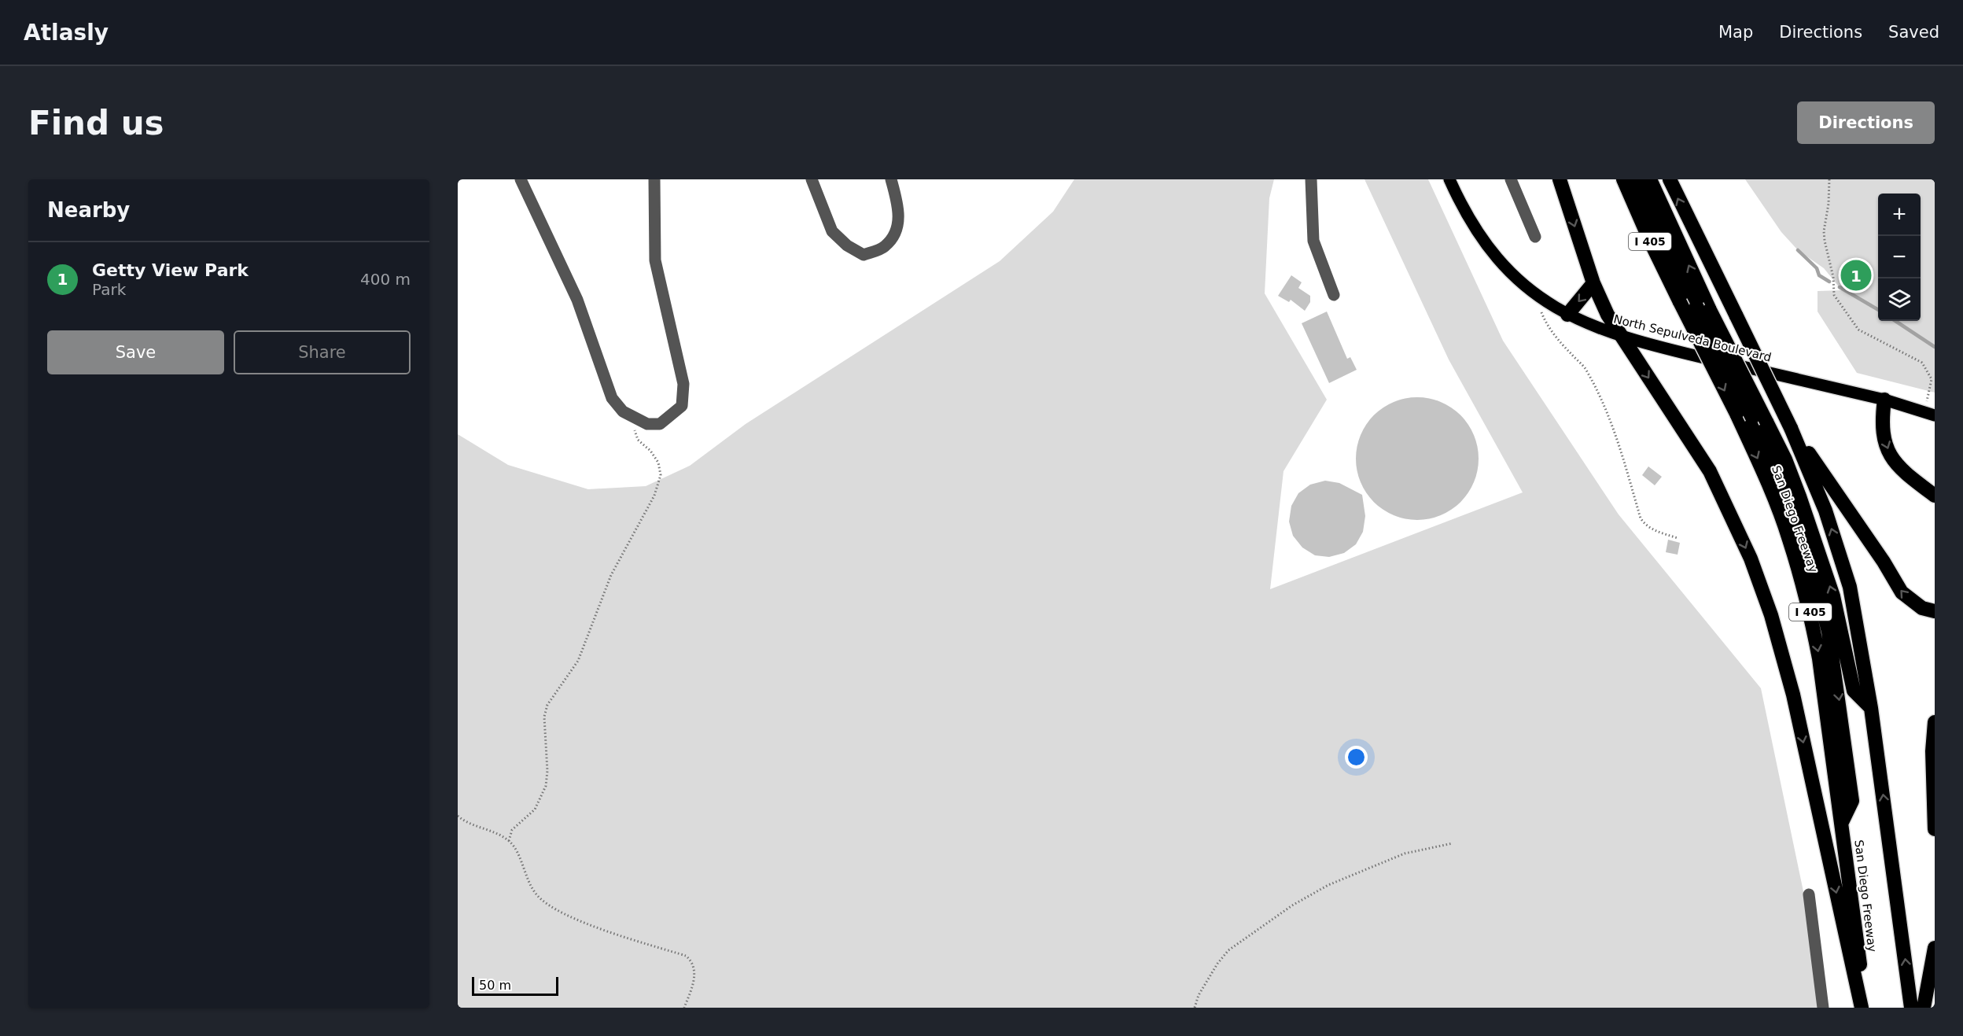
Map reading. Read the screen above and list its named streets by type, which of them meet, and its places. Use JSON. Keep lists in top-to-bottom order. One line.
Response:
{"streets":{"highway":["I 405","San Diego Freeway"],"main road":["North Sepulveda Boulevard"]},"scale_bar":"50 m","page":{"header":"Atlasly","nav":["Map","Directions","Saved"],"buttons":["Directions",["Save","Share"]],"title":"Find us","heading":"Nearby","map_buttons":["+","−"],"list":[{"mark":"1","name":"Getty View Park","note":"Park","value":"400 m"}],"pins":"1","scale":"50 m"}}
